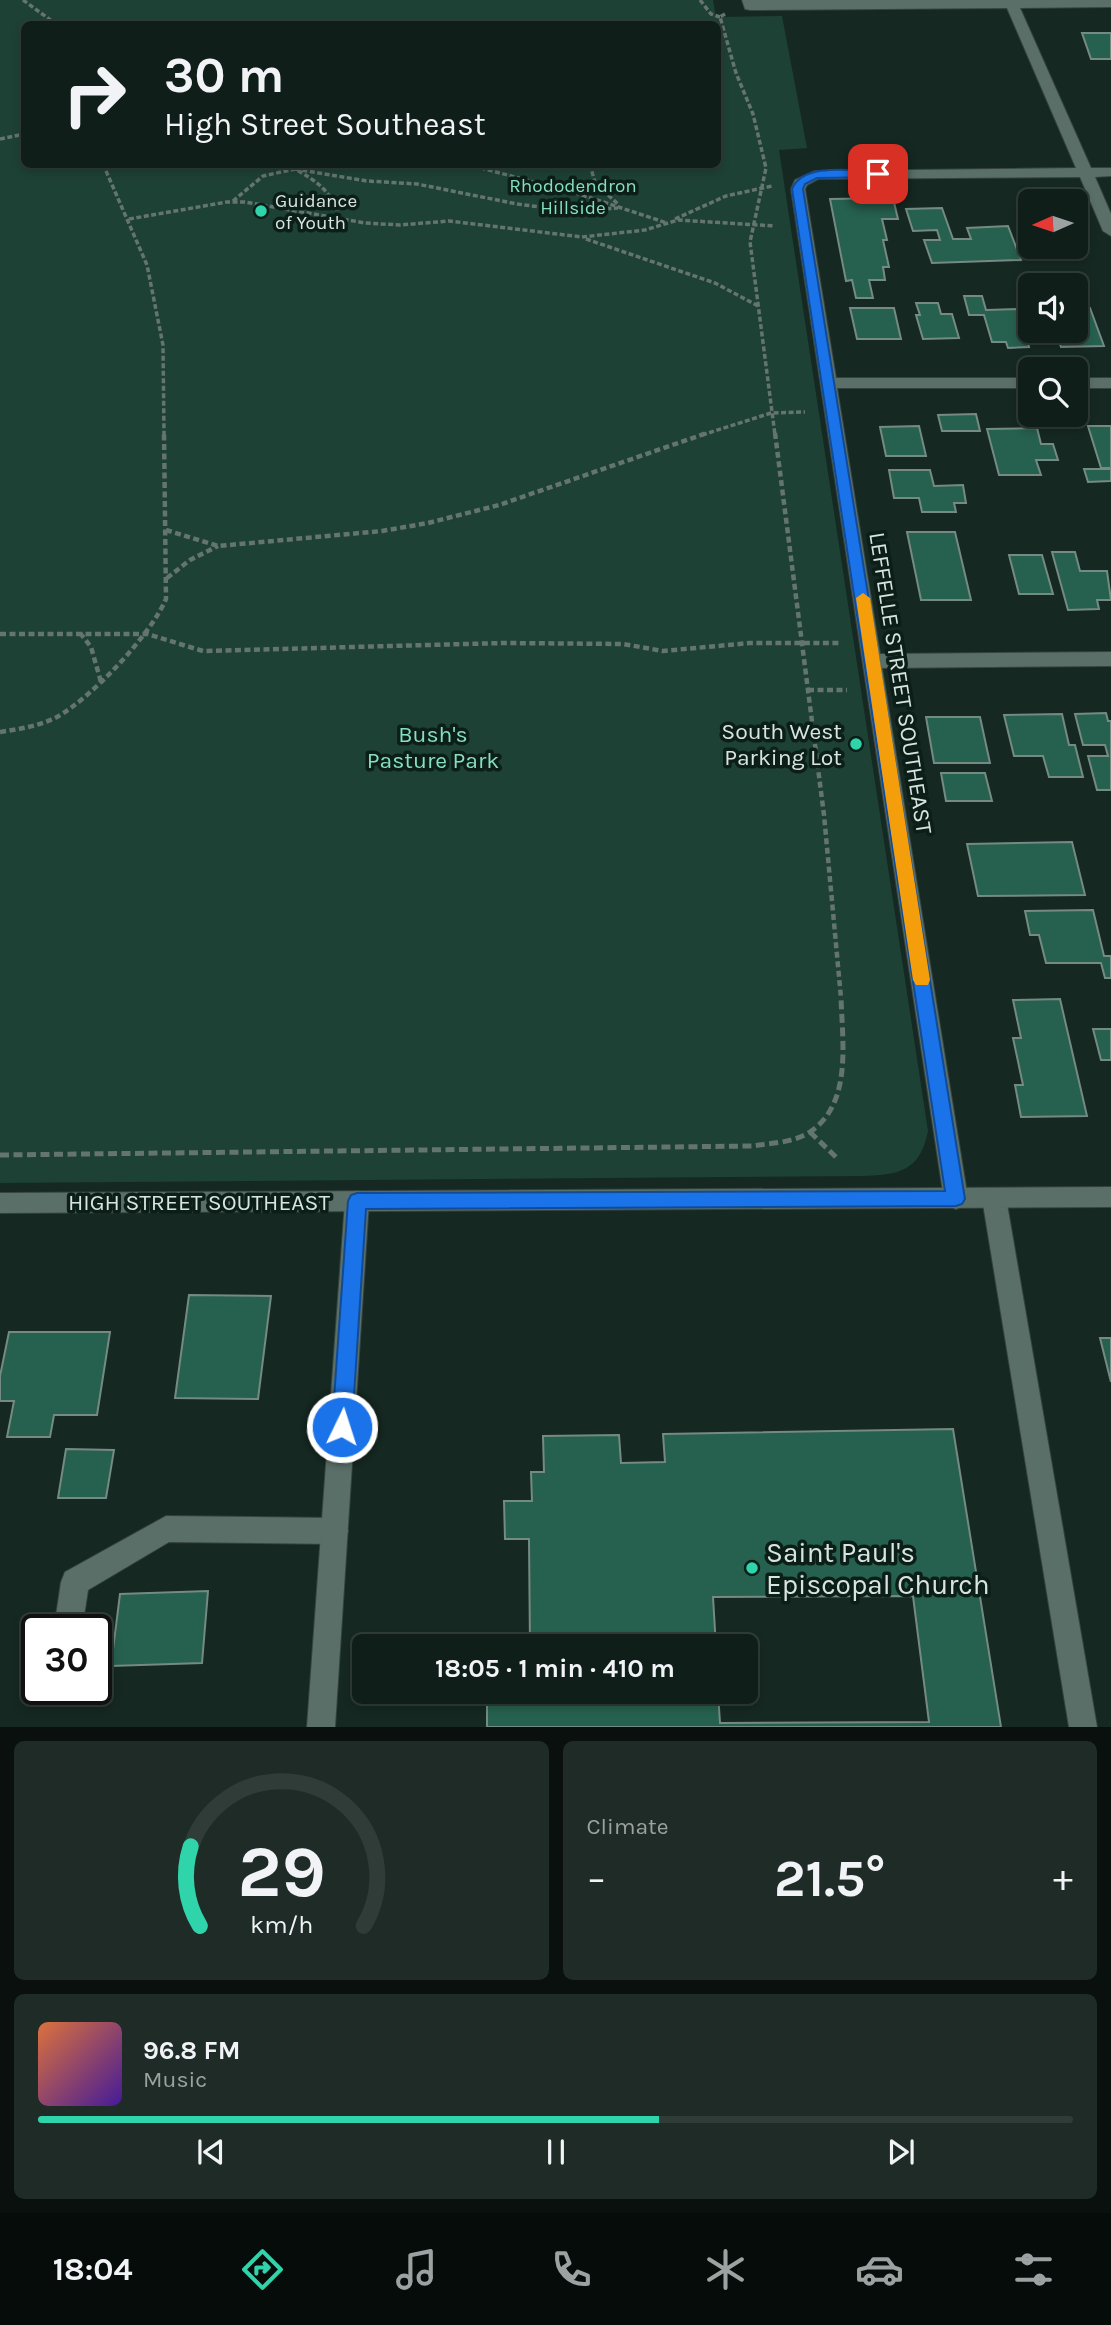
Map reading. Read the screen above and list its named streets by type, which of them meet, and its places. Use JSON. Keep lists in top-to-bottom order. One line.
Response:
{"streets":{"street":["LEFFELLE STREET SOUTHEAST","HIGH STREET SOUTHEAST"]},"crossings":[["LEFFELLE STREET SOUTHEAST","HIGH STREET SOUTHEAST"]],"parks":["Rhododendron Hillside","Bush's Pasture Park"],"places":["Guidance of Youth","South West Parking Lot","Saint Paul's Episcopal Church"],"north":"left","page":{"turn":["30 m","High Street Southeast"],"limit":"30","trip":"18:05 · 1 min · 410 m","tile":"Climate","heat":["−","21.5°","+"],"song":["96.8 FM","Music"],"tabs":"18:04","gauge":["29","km/h"]}}
